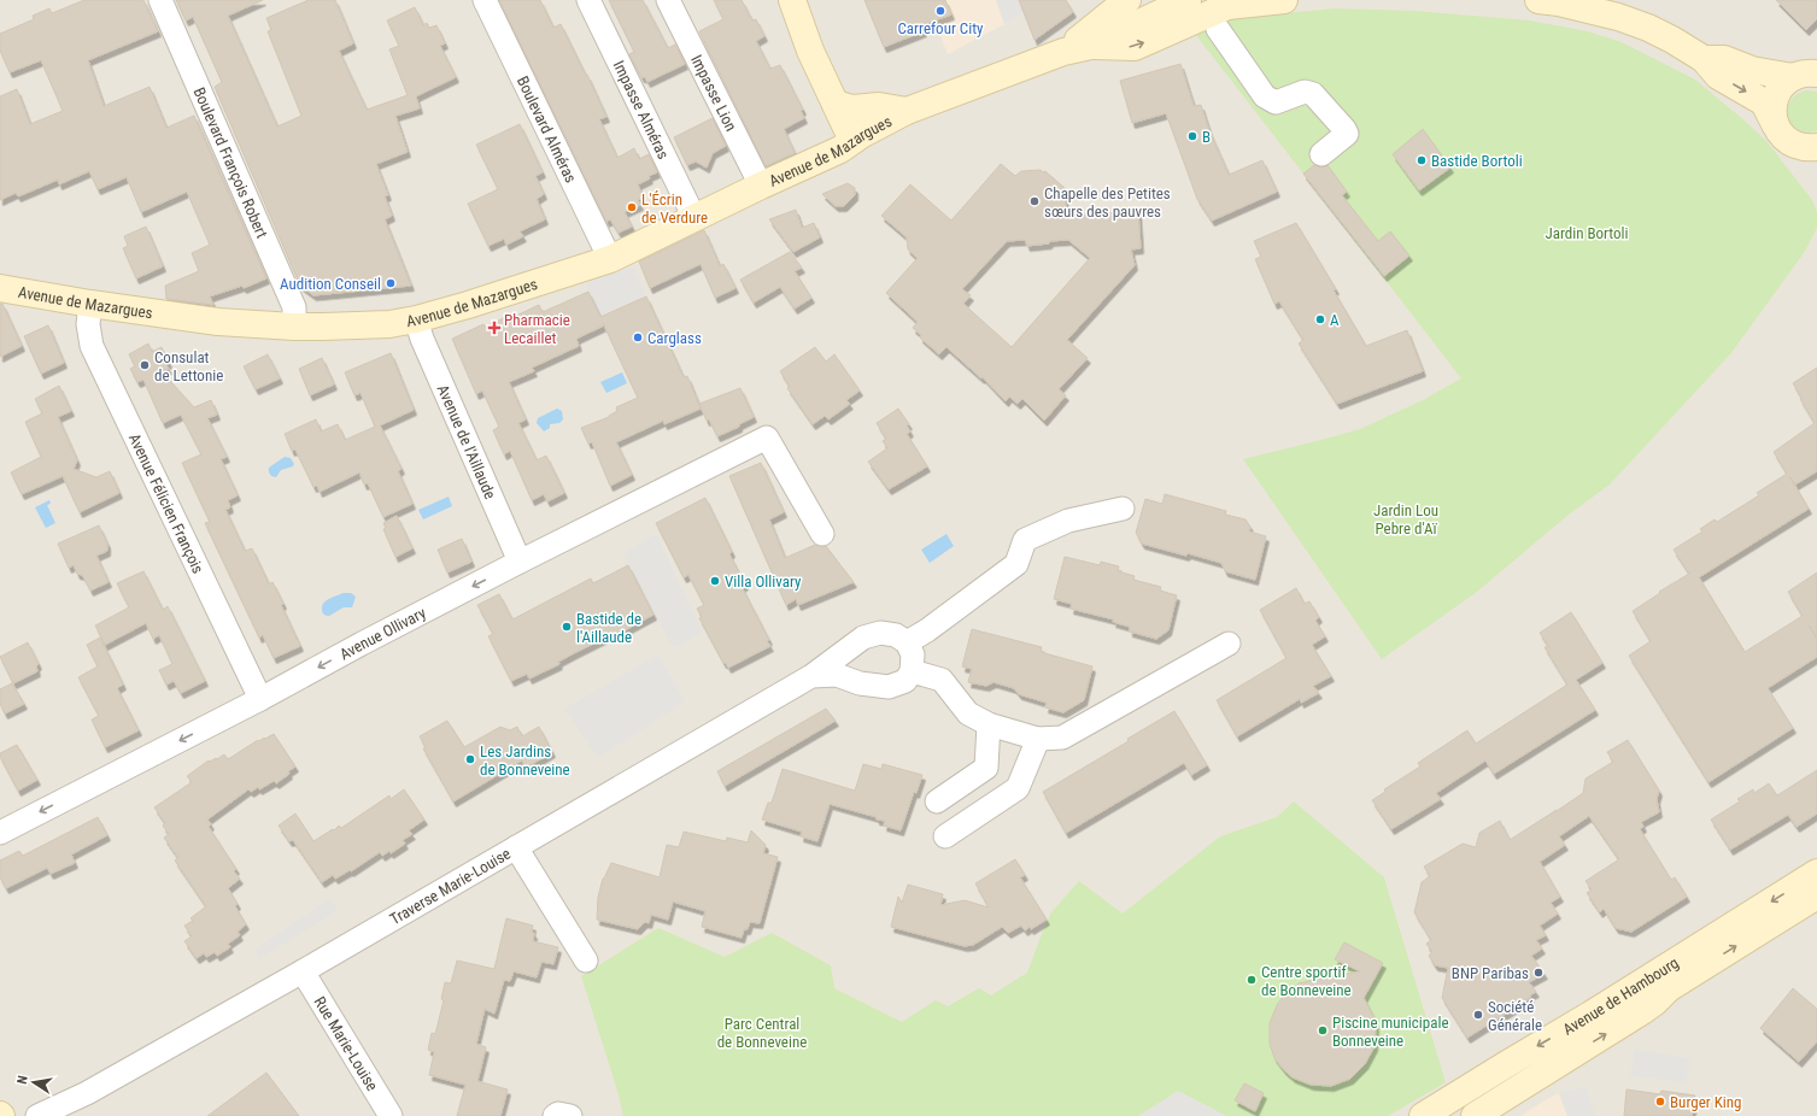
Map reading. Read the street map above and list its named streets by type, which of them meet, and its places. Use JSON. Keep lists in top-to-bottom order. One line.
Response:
{"streets":{"street":["Impasse Lion","Impasse Alméras","Boulevard Alméras","Avenue de Mazargues","Boulevard François Robert","Avenue de l'Aillaude","Avenue Félicien François","Avenue Ollivary","Traverse Marie-Louise","Avenue de Hambourg","Rue Marie-Louise"]},"crossings":[["Impasse Lion","Avenue de Mazargues"],["Impasse Alméras","Avenue de Mazargues"],["Boulevard Alméras","Avenue de Mazargues"],["Avenue de Mazargues","Boulevard François Robert"],["Avenue de Mazargues","Avenue de l'Aillaude"],["Avenue de Mazargues","Avenue Félicien François"],["Avenue de l'Aillaude","Avenue Ollivary"],["Avenue Félicien François","Avenue Ollivary"],["Traverse Marie-Louise","Rue Marie-Louise"]],"one_way":["Avenue Ollivary"],"parks":["Jardin Bortoli","Jardin Lou Pebre d'Aï","Parc Central de Bonneveine"],"places":{"other":["Carrefour City","B","Bastide Bortoli","Chapelle des Petites sœurs des pauvres","L'Écrin de Verdure","Audition Conseil","A","Carglass","Consulat de Lettonie","Villa Ollivary","Bastide de l'Aillaude","Les Jardins de Bonneveine","BNP Paribas","Centre sportif de Bonneveine","Société Générale","Piscine municipale Bonneveine","Burger King"],"health":["Pharmacie Lecaillet"]},"north":"left"}
